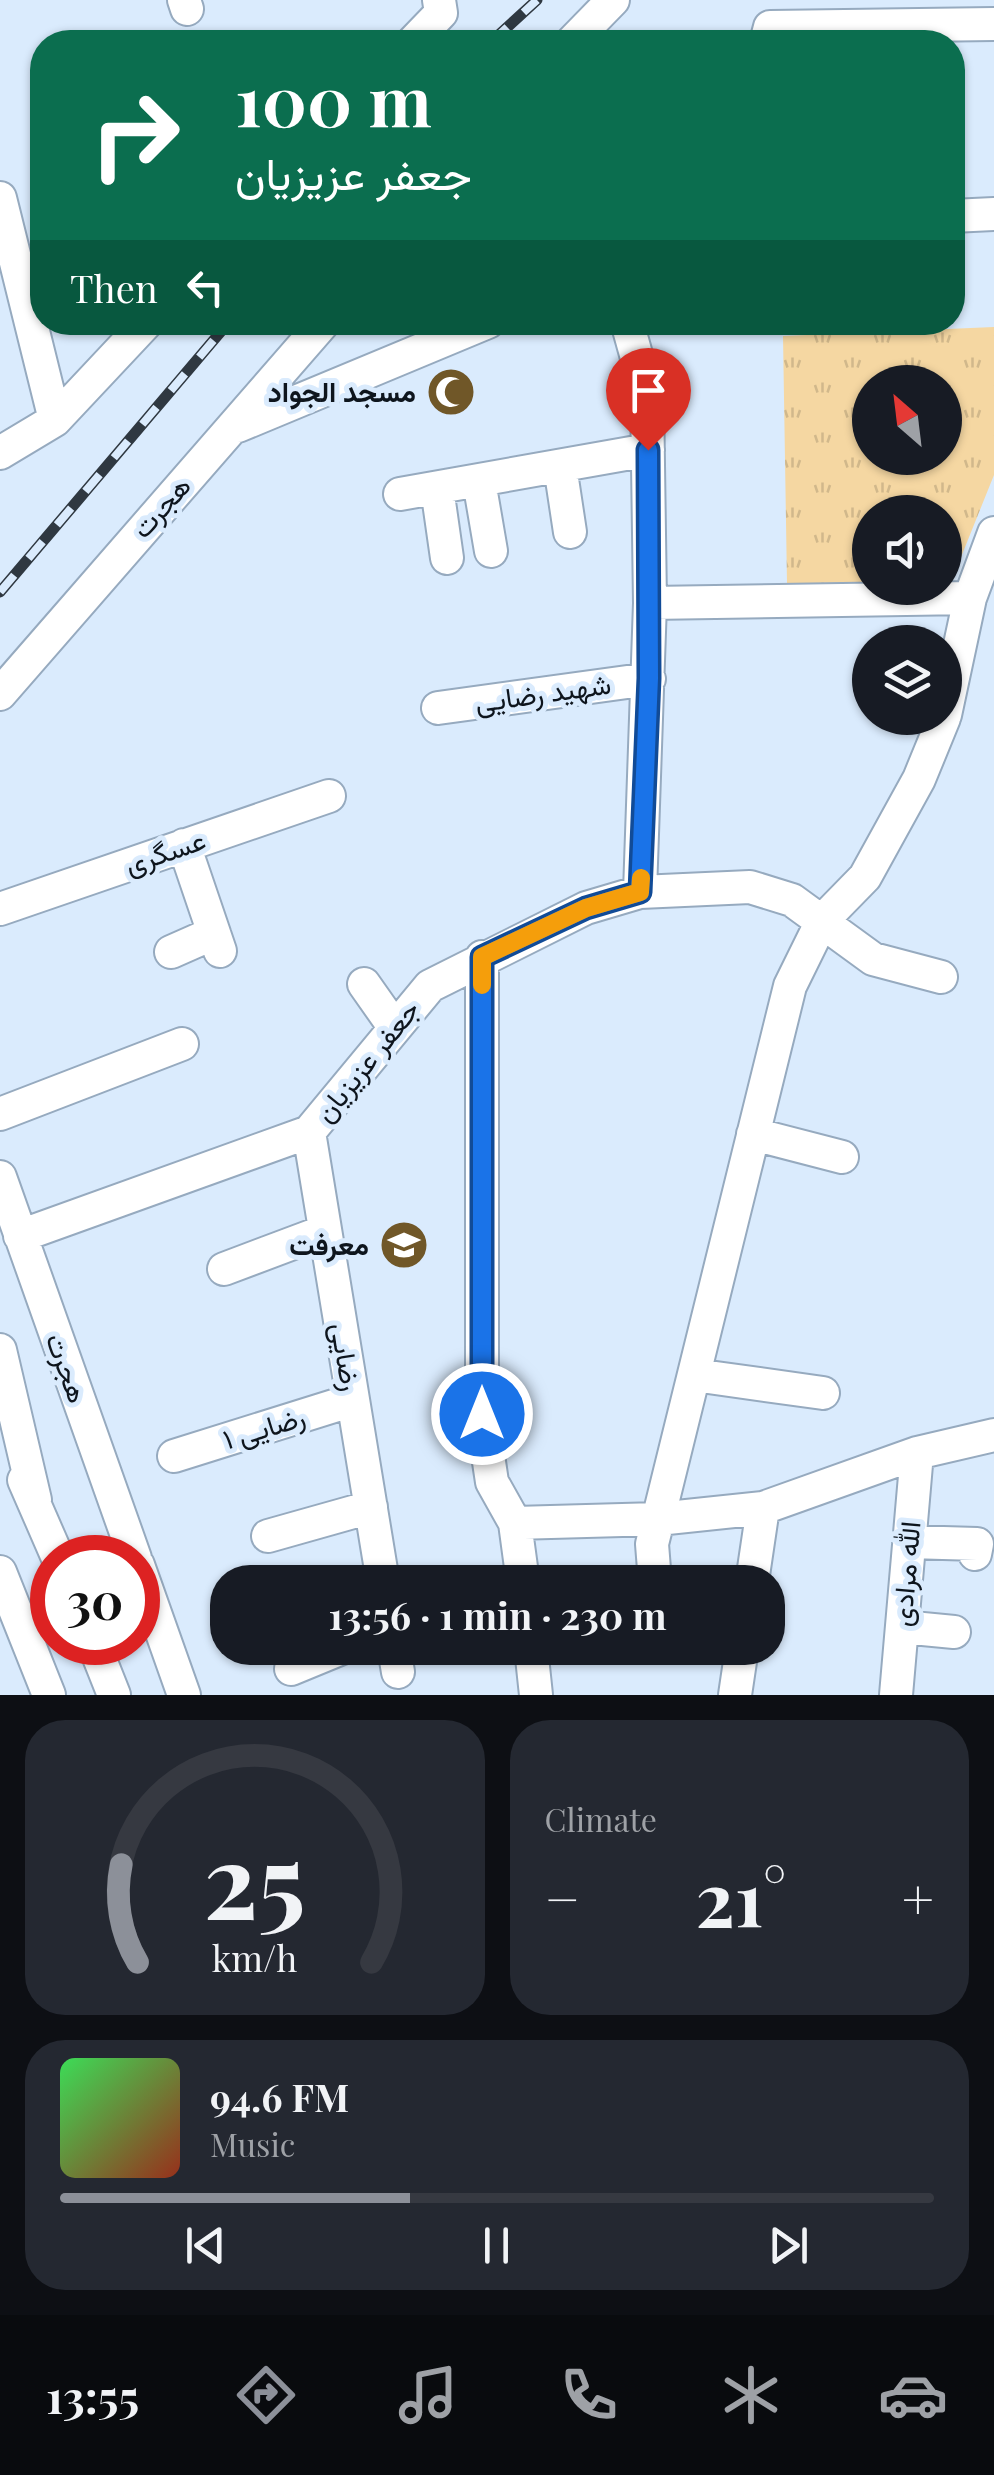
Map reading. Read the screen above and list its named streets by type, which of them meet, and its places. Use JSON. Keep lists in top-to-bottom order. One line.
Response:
{"streets":{"street":["هجرت","شهید رضایی","عسگری","جعفر عزیزیان","رضایی","رضایی ۱","الله مرادی"]},"crossings":[["هجرت","جعفر عزیزیان"],["جعفر عزیزیان","رضایی"],["رضایی","رضایی ۱"]],"places":{"mosque":["مسجد الجواد"],"school or university":["معرفت"]},"north":"top left","page":{"turn":["100 m","جعفر عزیزیان"],"then":"Then","limit":"30","trip":"13:56 · 1 min · 230 m","tile":"Climate","heat":["−","21°","+"],"song":["94.6 FM","Music"],"tabs":"13:55","gauge":["25","km/h"]}}
